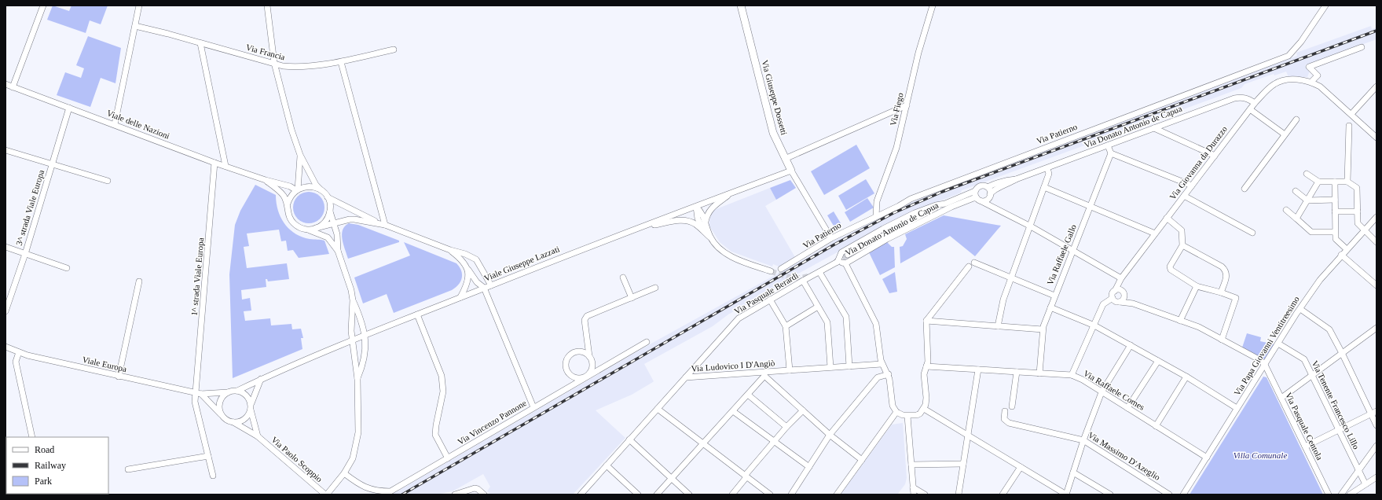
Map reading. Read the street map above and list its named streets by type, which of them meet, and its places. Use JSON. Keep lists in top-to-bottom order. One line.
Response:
{"streets":{"main road":["Via Giuseppe Dossetti"],"street":["Via Francia","Via Fiego","Viale delle Nazioni","Via Donato Antonio de Capua","Via Patierno","Via Giovanna da Durazzo","3^ strada Viale Europa","Via Raffaele Gallo","Viale Giuseppe Lazzati","1^ strada Viale Europa","Via Pasquale Berardi","Via Papa Giovanni Ventitreesimo","Viale Europa","Via Ludovico I D'Angiò","Via Raffaele Comes","Via Tenente Francesco Lillo","Via Vincenzo Pannone","Via Pasquale Centola","Via Massimo D'Azeglio","Via Paolo Scoppio"]},"crossings":[["Via Giuseppe Dossetti","Via Patierno"],["Via Giuseppe Dossetti","Viale Giuseppe Lazzati"],["Via Fiego","Via Patierno"],["Viale delle Nazioni","3^ strada Viale Europa"],["Viale delle Nazioni","1^ strada Viale Europa"],["Via Donato Antonio de Capua","Via Giovanna da Durazzo"],["Via Donato Antonio de Capua","Via Pasquale Berardi"],["Via Raffaele Gallo","Via Raffaele Comes"],["Viale Giuseppe Lazzati","Viale Europa"],["Viale Giuseppe Lazzati","Via Paolo Scoppio"],["1^ strada Viale Europa","Viale Europa"],["Via Pasquale Berardi","Via Ludovico I D'Angiò"],["Via Papa Giovanni Ventitreesimo","Via Raffaele Comes"],["Via Papa Giovanni Ventitreesimo","Via Tenente Francesco Lillo"],["Via Papa Giovanni Ventitreesimo","Via Pasquale Centola"],["Viale Europa","Via Paolo Scoppio"]],"parks":["Villa Comunale"],"legend":["Road","Railway","Park"]}
